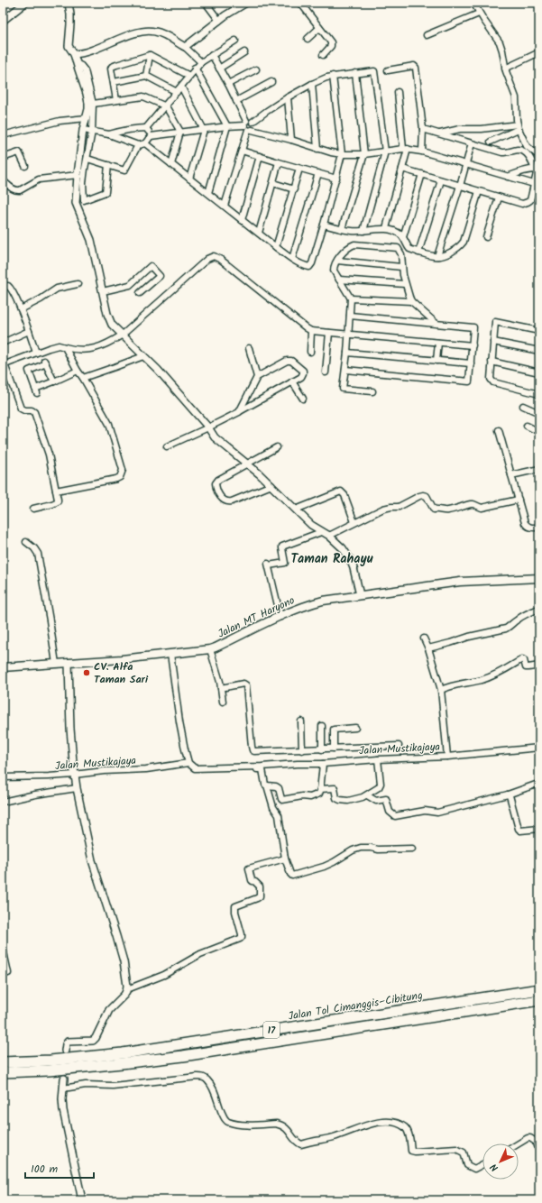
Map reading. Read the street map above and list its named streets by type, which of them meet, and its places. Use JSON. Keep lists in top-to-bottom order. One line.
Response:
{"streets":{"highway":["Jalan Tol Cimanggis–Cibitung","17"],"main road":["Jalan MT Haryono"],"street":["Jalan Mustikajaya"]},"districts":["Taman Rahayu"],"places":["CV. Alfa Taman Sari"],"scale_bar":"100 m","north":"bottom left"}
